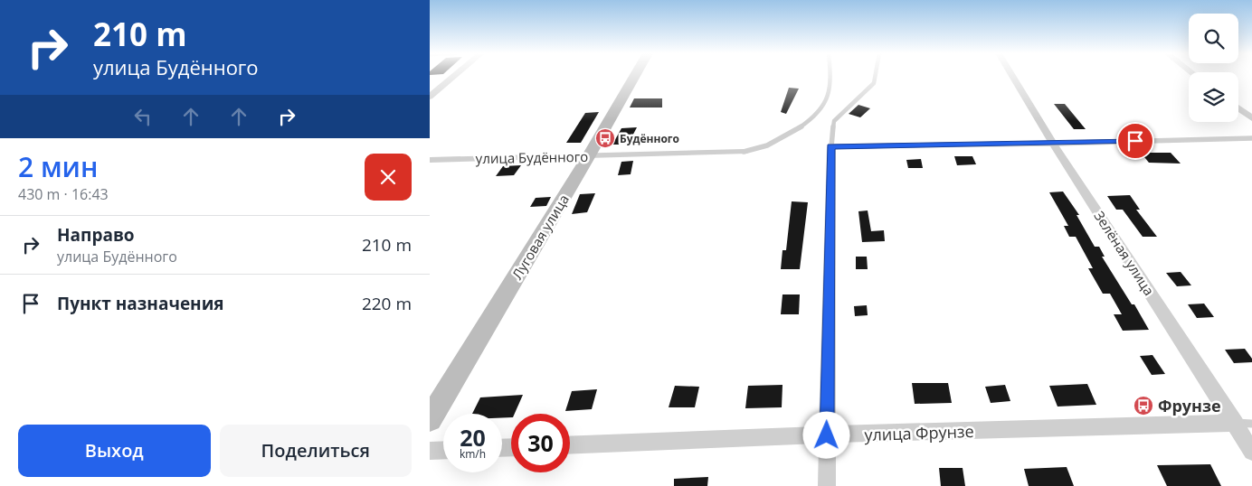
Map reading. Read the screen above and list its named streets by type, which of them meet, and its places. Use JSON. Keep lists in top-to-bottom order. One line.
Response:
{"streets":{"street":["улица Будённого","Луговая улица","Зелёная улица","улица Фрунзе"]},"crossings":[["улица Будённого","Луговая улица"],["Зелёная улица","улица Фрунзе"]],"places":{"bus stop":["Будённого","Фрунзе"]},"page":{"turn":["210 m","улица Будённого"],"heading":["2 мин","430 m · 16:43"],"list":[{"name":"Направо","note":"улица Будённого","value":"210 m"},{"name":"Пункт назначения","value":"220 m"}],"speed":"20 km/h","limit":"30","buttons":["Выход","Поделиться"]}}
